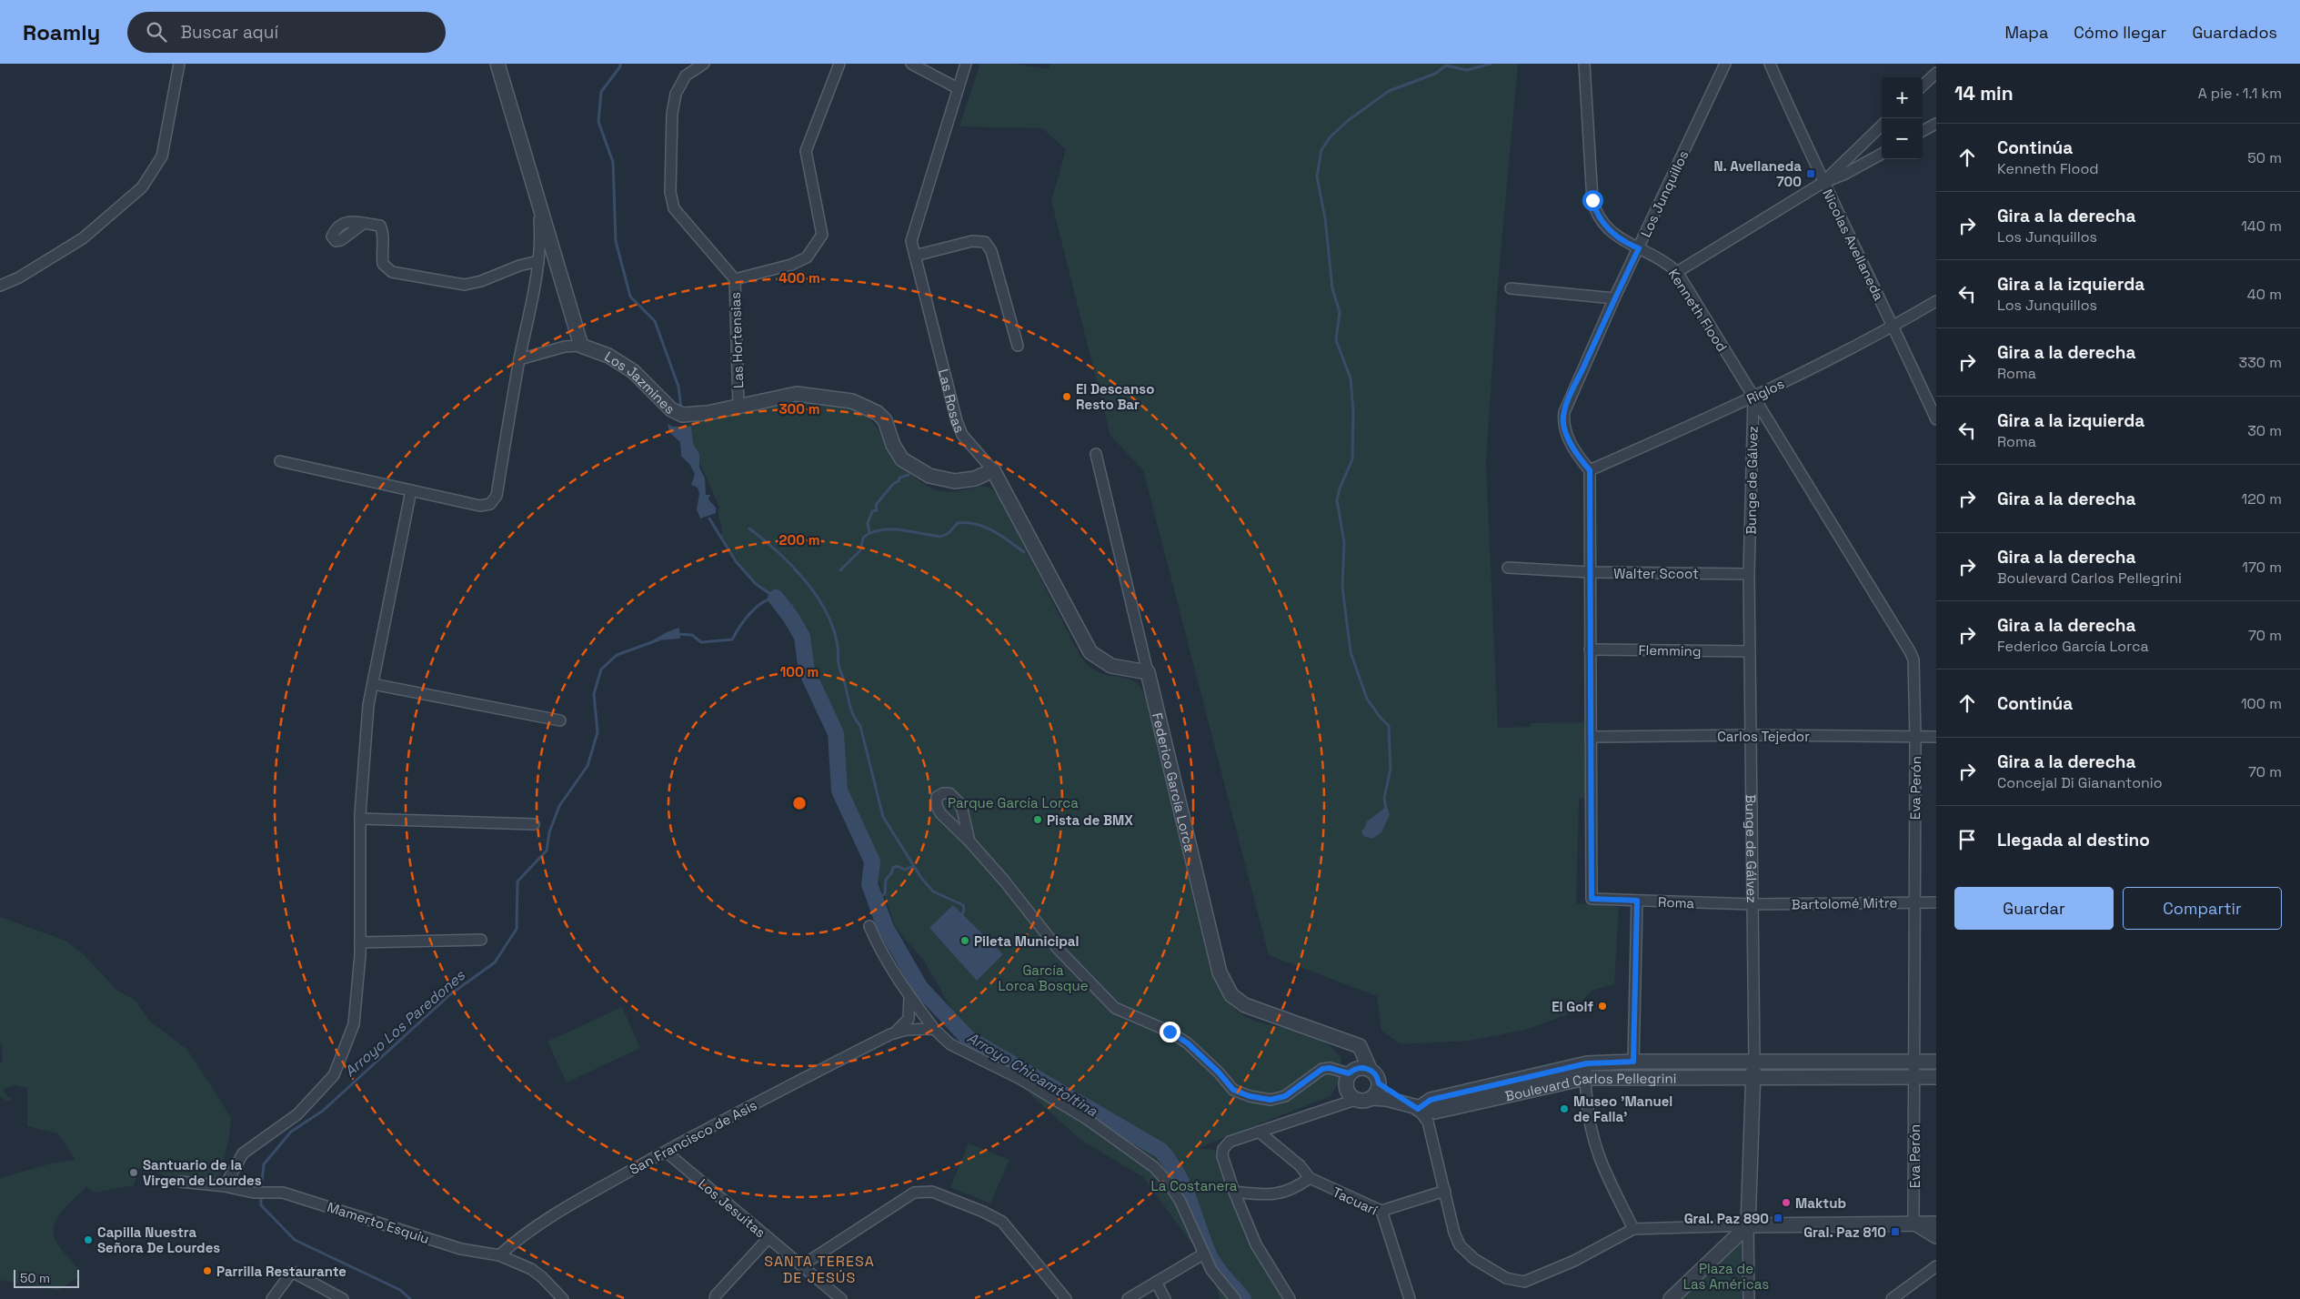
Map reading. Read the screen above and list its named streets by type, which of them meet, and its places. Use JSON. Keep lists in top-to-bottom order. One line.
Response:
{"streets":{"street":["Los Junquillos","Nicolas Avellaneda","Kenneth Flood","Las Hortensias","Los Jazmines","Riglos","Las Rosas","Bunge de Gálvez","Walter Scoot","Flemming","Carlos Tejedor","Federico García Lorca","Eva Perón","Roma","Bartolomé Mitre","Boulevard Carlos Pellegrini","San Francisco de Asis","Tacuarí","Los Jesuitas","Mamerto Esquiu"]},"crossings":[["Los Junquillos","Kenneth Flood"],["Los Junquillos","Riglos"],["Los Junquillos","Roma"],["Nicolas Avellaneda","Riglos"],["Kenneth Flood","Riglos"],["Kenneth Flood","Bunge de Gálvez"],["Kenneth Flood","Eva Perón"],["Las Hortensias","Los Jazmines"],["Los Jazmines","Las Rosas"],["Riglos","Bunge de Gálvez"],["Riglos","Eva Perón"],["Riglos","Roma"],["Las Rosas","Federico García Lorca"],["Bunge de Gálvez","Walter Scoot"],["Bunge de Gálvez","Flemming"],["Bunge de Gálvez","Carlos Tejedor"],["Bunge de Gálvez","Eva Perón"],["Bunge de Gálvez","Roma"],["Bunge de Gálvez","Bartolomé Mitre"],["Bunge de Gálvez","Boulevard Carlos Pellegrini"],["Walter Scoot","Roma"],["Flemming","Roma"],["Carlos Tejedor","Eva Perón"],["Carlos Tejedor","Roma"],["Federico García Lorca","Boulevard Carlos Pellegrini"],["Eva Perón","Bartolomé Mitre"],["Eva Perón","Boulevard Carlos Pellegrini"],["Roma","Bartolomé Mitre"],["San Francisco de Asis","Los Jesuitas"],["San Francisco de Asis","Mamerto Esquiu"]],"districts":["SANTA TERESA DE JESÚS"],"water":["Arroyo Los Paredones","Arroyo Chicamtoltina"],"parks":["Parque García Lorca","García Lorca Bosque","La Costanera","Plaza de Las Américas"],"places":{"transit":["N. Avellaneda 700","Gral. Paz 890","Gral. Paz 810"],"other":["El Descanso Resto Bar","Pista de BMX","Pileta Municipal","El Golf","Museo 'Manuel de Falla'","Santuario de la Virgen de Lourdes","Maktub","Capilla Nuestra Señora De Lourdes","Parrilla Restaurante"]},"scale_bar":"50 m","page":{"header":"Roamly","search":"Buscar aquí","nav":["Mapa","Cómo llegar","Guardados"],"heading":["14 min","A pie · 1.1 km"],"map_buttons":["+","−"],"list":[["Continúa","Kenneth Flood","50 m"],["Gira a la derecha","Los Junquillos","140 m"],["Gira a la izquierda","Los Junquillos","40 m"],["Gira a la derecha","Roma","330 m"],["Gira a la izquierda","Roma","30 m"],["Gira a la derecha","120 m"],["Gira a la derecha","Boulevard Carlos Pellegrini","170 m"],["Gira a la derecha","Federico García Lorca","70 m"],["Continúa","100 m"],["Gira a la derecha","Concejal Di Gianantonio","70 m"],"Llegada al destino"],"buttons":["Guardar","Compartir"],"scale":"50 m"},"rings":["400 m","300 m","200 m","100 m"]}
